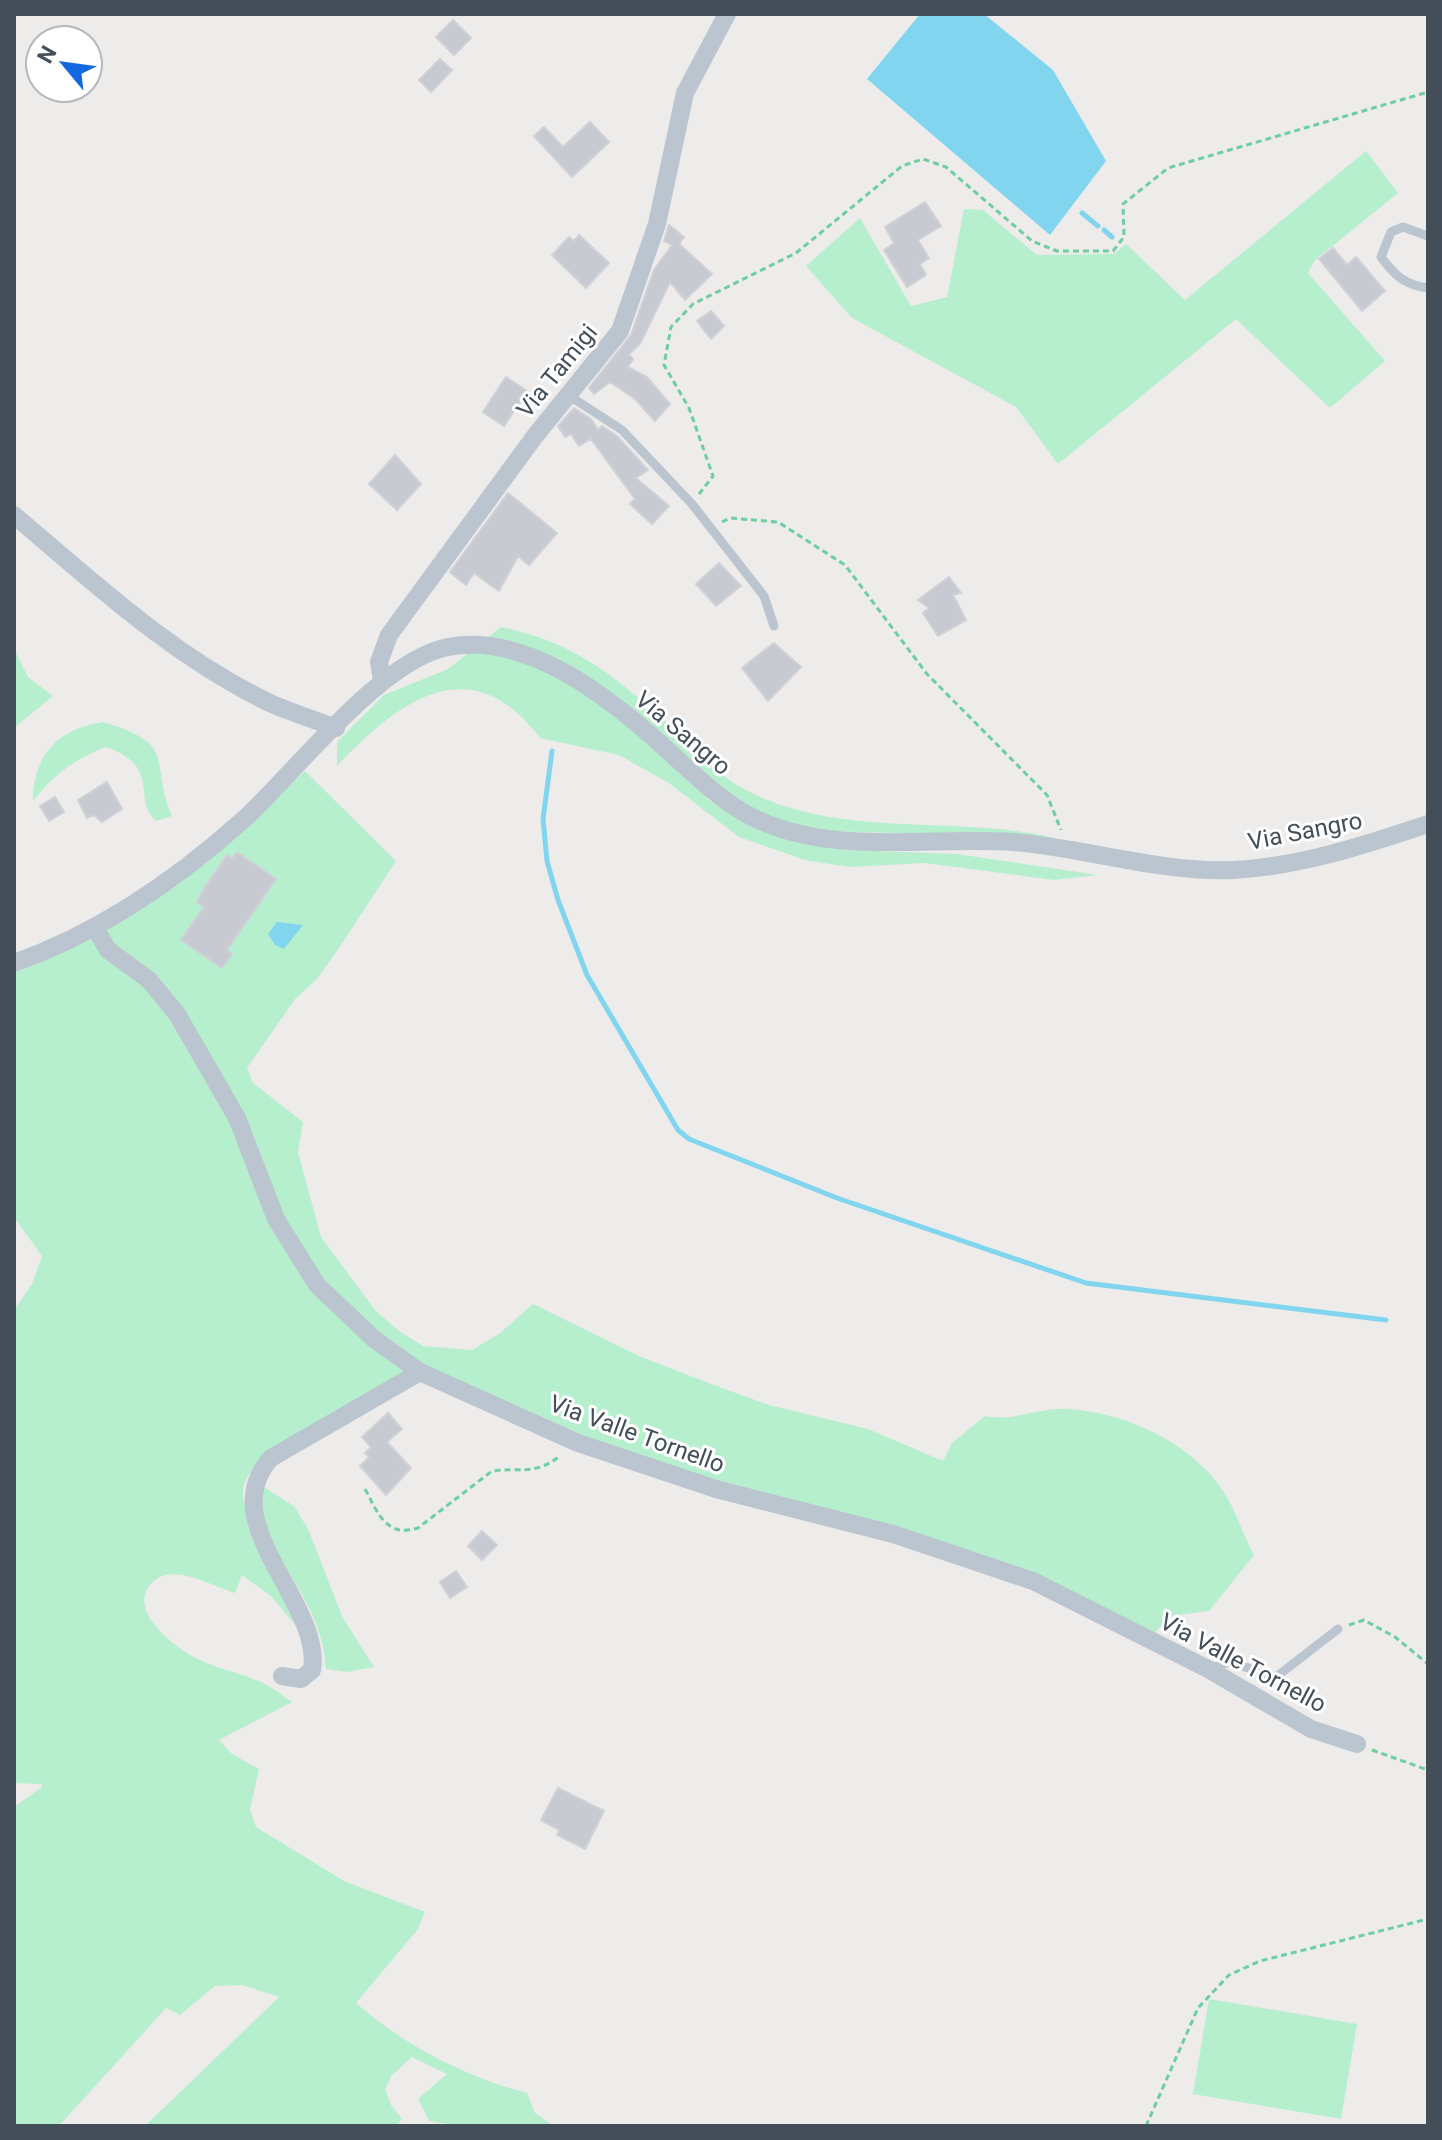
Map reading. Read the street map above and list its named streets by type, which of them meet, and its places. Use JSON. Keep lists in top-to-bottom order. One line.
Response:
{"streets":{"street":["Via Tamigi","Via Sangro","Via Valle Tornello"]},"crossings":[["Via Tamigi","Via Sangro"],["Via Sangro","Via Valle Tornello"]],"north":"top left"}
